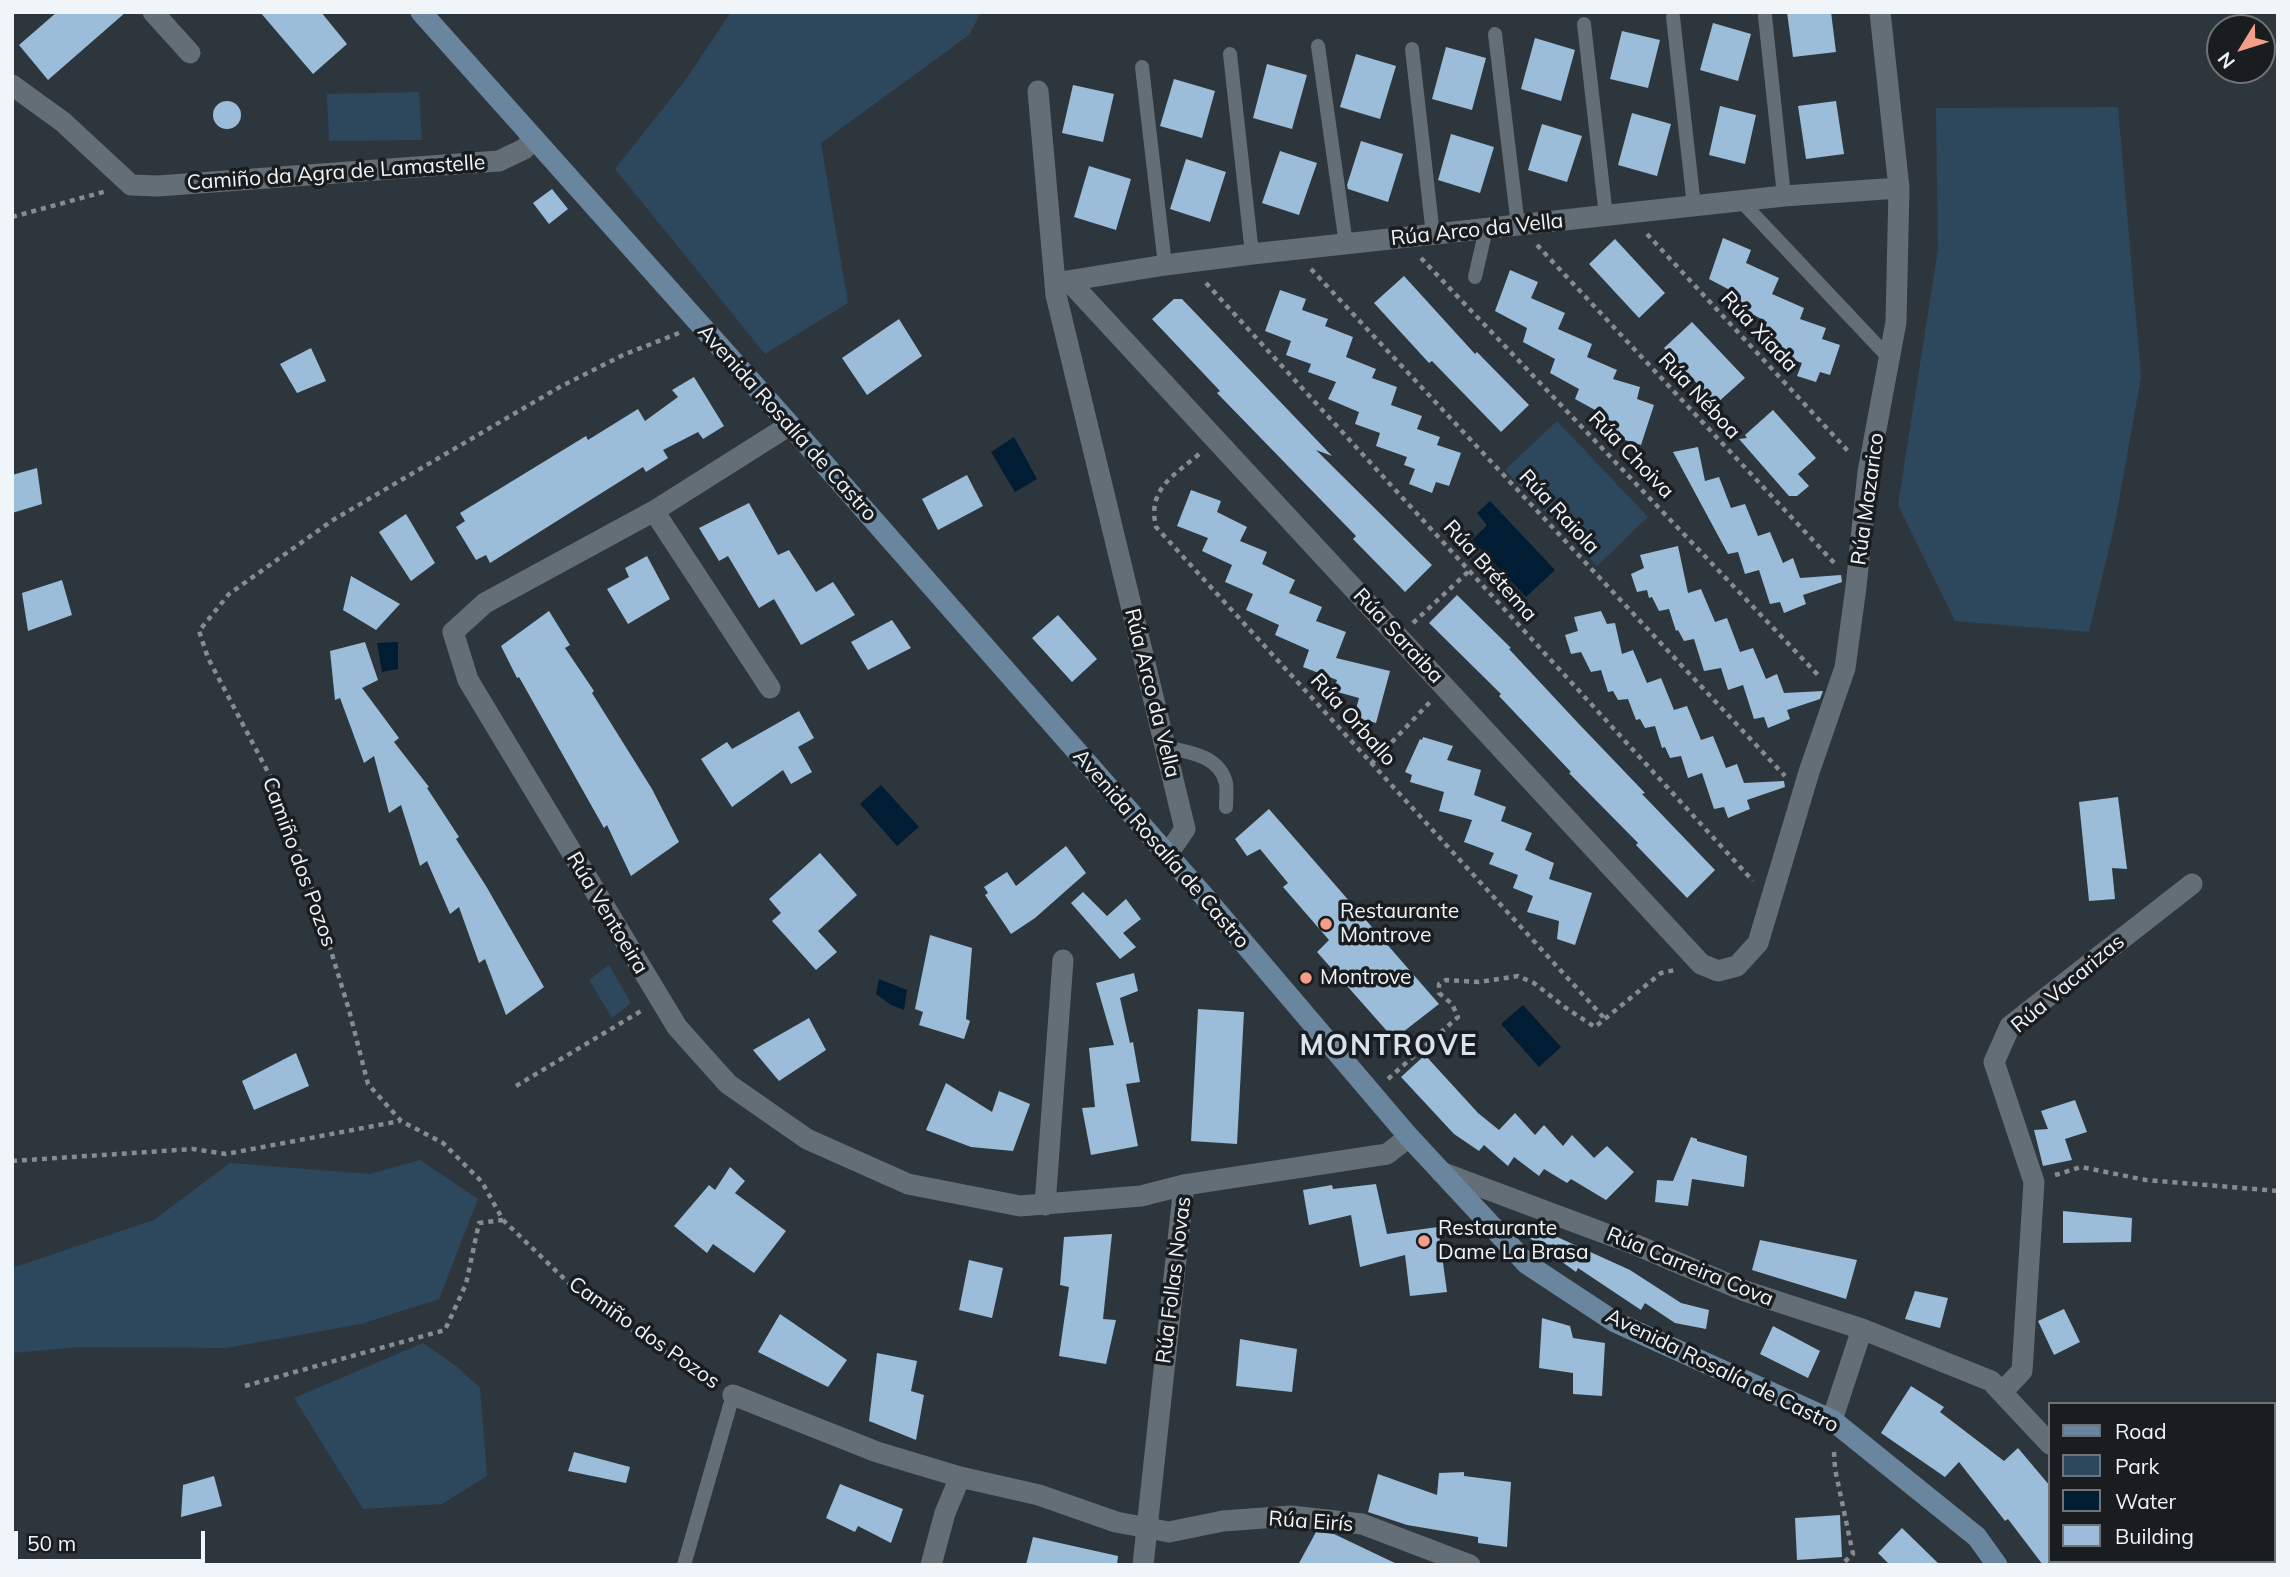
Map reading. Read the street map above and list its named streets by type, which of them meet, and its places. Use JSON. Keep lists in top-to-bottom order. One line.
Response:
{"streets":{"street":["Camiño da Agra de Lamastelle","Rúa Arco da Vella","Avenida Rosalía de Castro","Rúa Mazarico","Rúa Saraiba","Camiño dos Pozos","Rúa Ventoeira","Rúa Vacarizas","Rúa Carreira Cova","Rúa Follas Novas","Rúa Eirís"],"path":["Rúa Xiada","Rúa Néboa","Rúa Choiva","Rúa Raiola","Rúa Brétema","Rúa Orballo"]},"crossings":[["Camiño da Agra de Lamastelle","Avenida Rosalía de Castro"],["Rúa Arco da Vella","Rúa Xiada"],["Rúa Arco da Vella","Rúa Néboa"],["Rúa Arco da Vella","Avenida Rosalía de Castro"],["Rúa Arco da Vella","Rúa Choiva"],["Rúa Arco da Vella","Rúa Mazarico"],["Rúa Arco da Vella","Rúa Raiola"],["Rúa Arco da Vella","Rúa Brétema"],["Rúa Arco da Vella","Rúa Saraiba"],["Rúa Xiada","Rúa Mazarico"],["Rúa Néboa","Rúa Mazarico"],["Avenida Rosalía de Castro","Camiño dos Pozos"],["Avenida Rosalía de Castro","Rúa Ventoeira"],["Avenida Rosalía de Castro","Rúa Carreira Cova"],["Avenida Rosalía de Castro","Rúa Follas Novas"],["Rúa Choiva","Rúa Mazarico"],["Rúa Mazarico","Rúa Raiola"],["Rúa Mazarico","Rúa Brétema"],["Rúa Mazarico","Rúa Saraiba"],["Rúa Saraiba","Rúa Orballo"],["Camiño dos Pozos","Rúa Follas Novas"],["Camiño dos Pozos","Rúa Eirís"],["Rúa Ventoeira","Rúa Follas Novas"],["Rúa Vacarizas","Rúa Carreira Cova"],["Rúa Follas Novas","Rúa Eirís"]],"districts":["MONTROVE"],"places":["Restaurante Montrove","Montrove","Restaurante Dame La Brasa"],"legend":["Road","Park","Water","Building"],"scale_bar":"50 m","north":"bottom left"}
